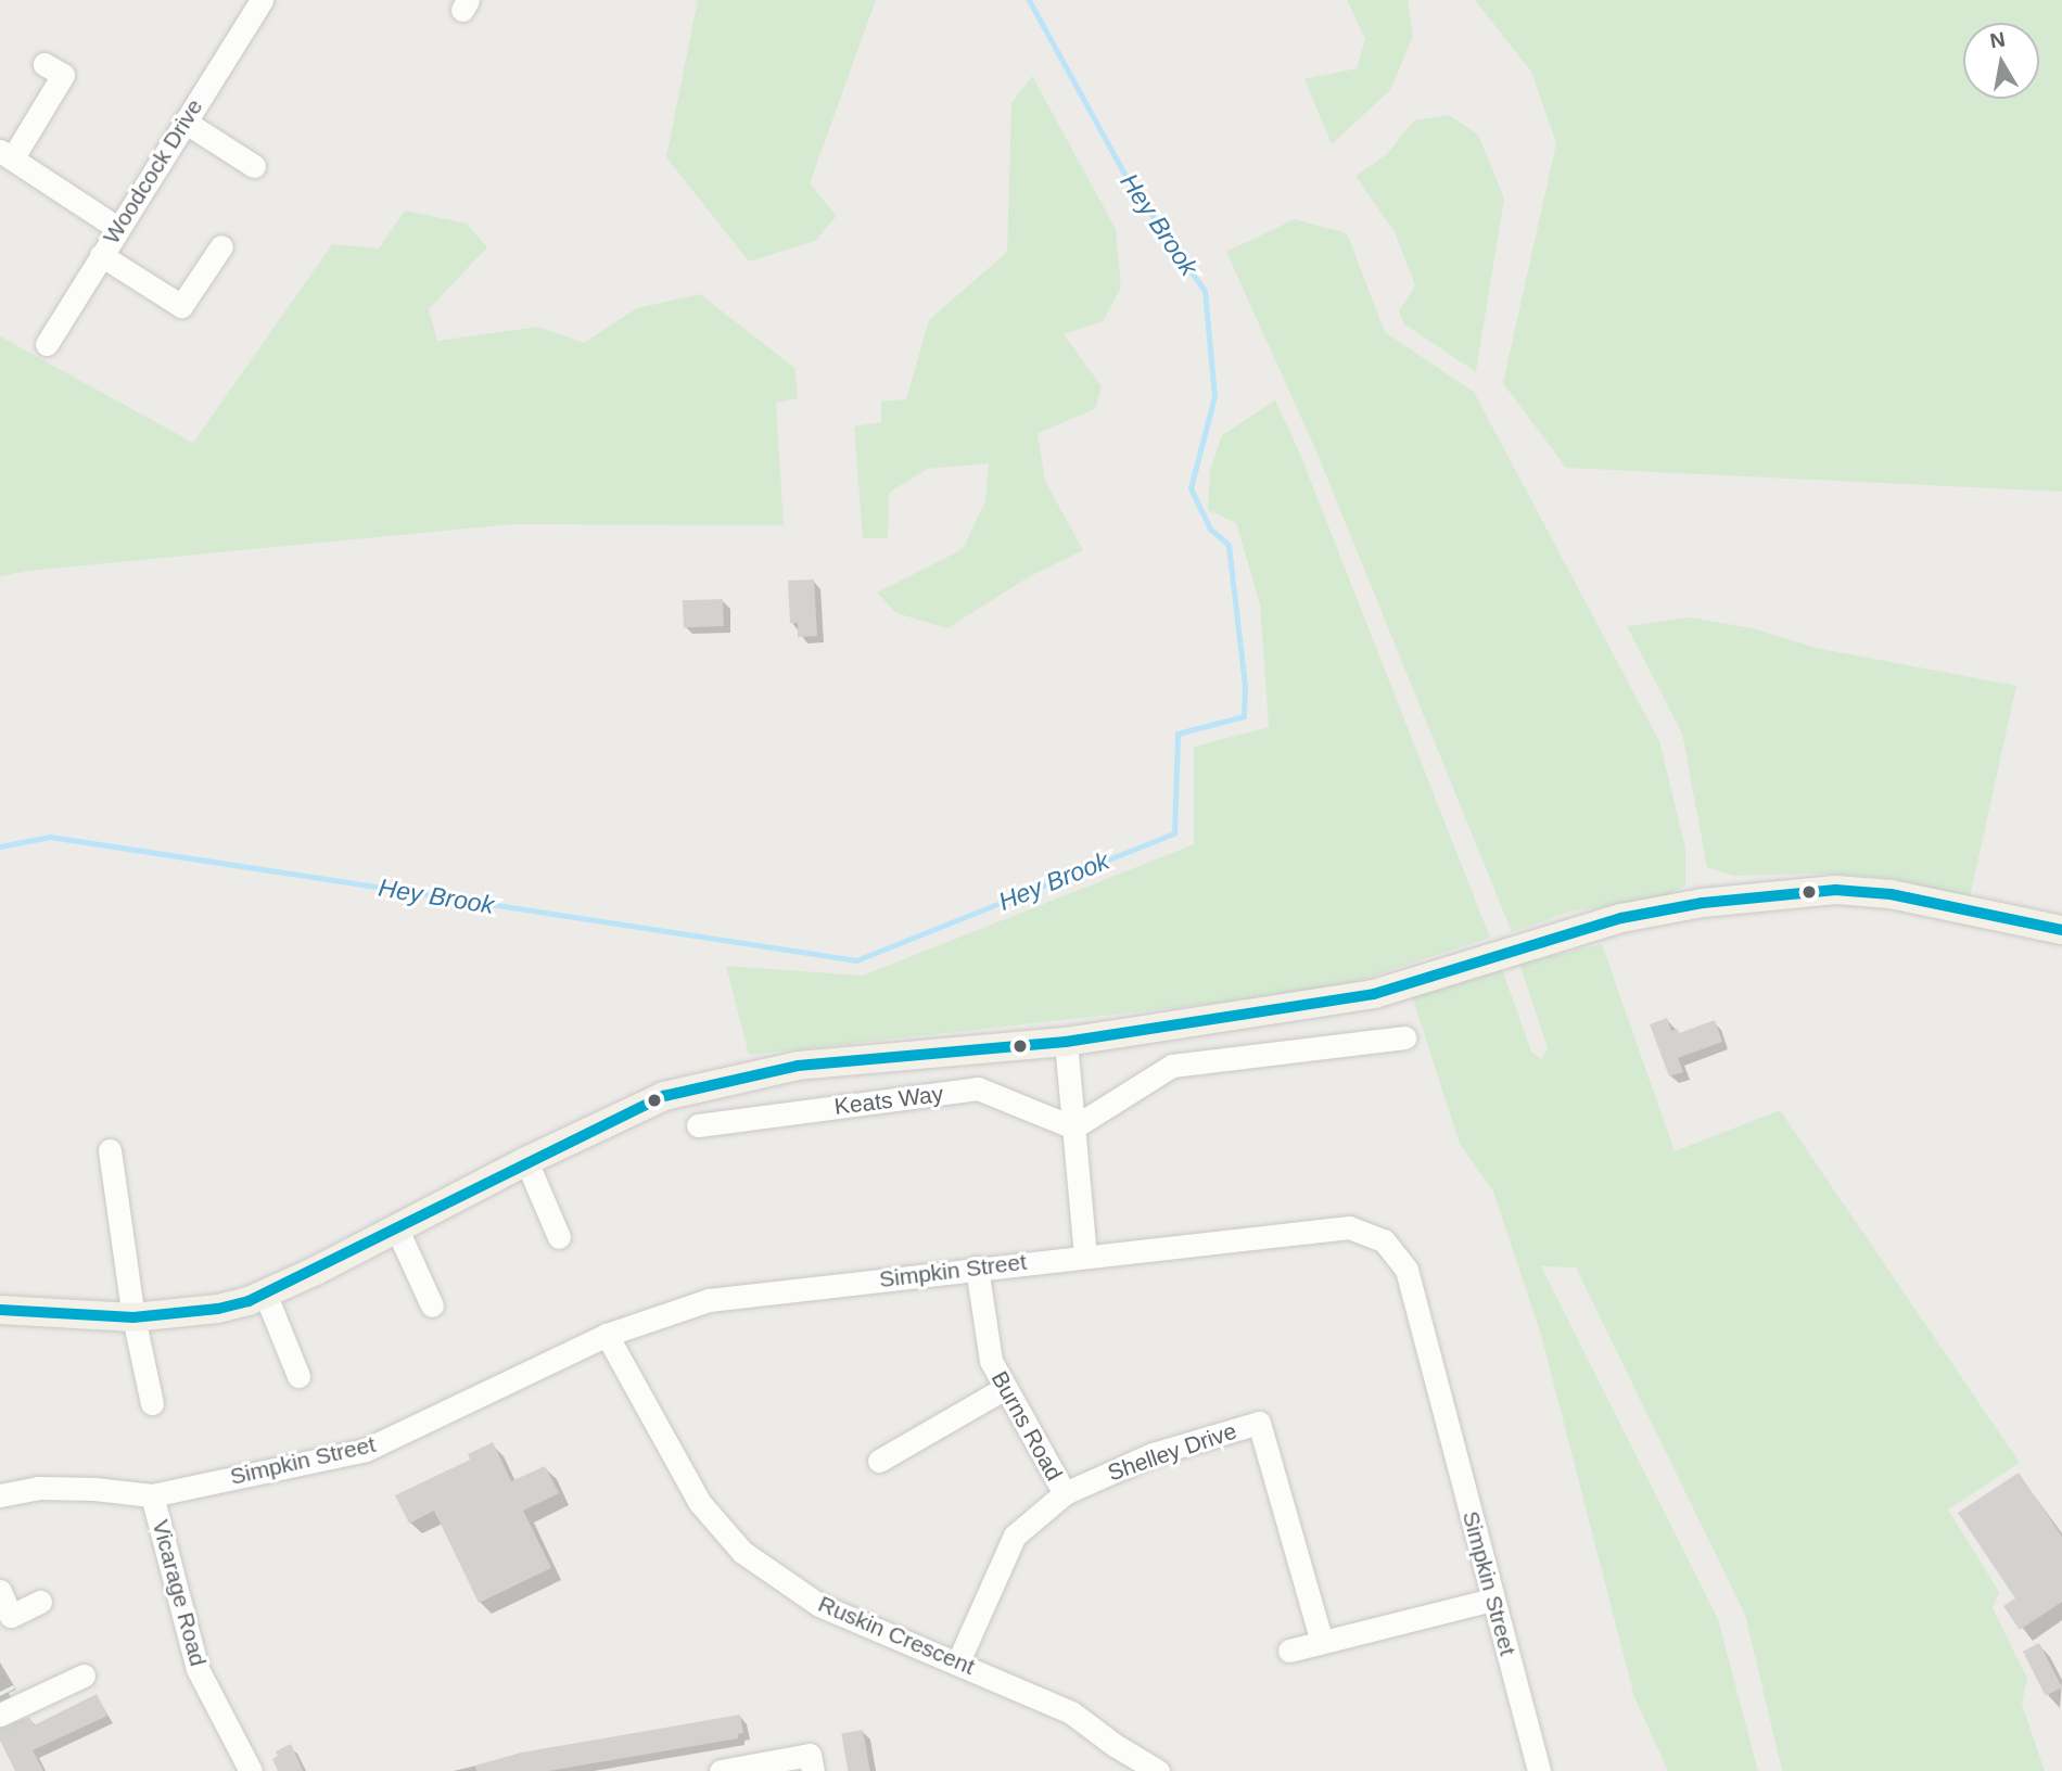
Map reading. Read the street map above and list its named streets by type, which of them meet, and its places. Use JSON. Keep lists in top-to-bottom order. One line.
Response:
{"streets":{"street":["Woodcock Drive","Keats Way","Simpkin Street","Burns Road","Shelley Drive","Vicarage Road","Ruskin Crescent"]},"crossings":[["Simpkin Street","Burns Road"],["Simpkin Street","Vicarage Road"],["Simpkin Street","Ruskin Crescent"],["Burns Road","Shelley Drive"],["Shelley Drive","Ruskin Crescent"]],"water":["Hey Brook"],"north":"top"}
